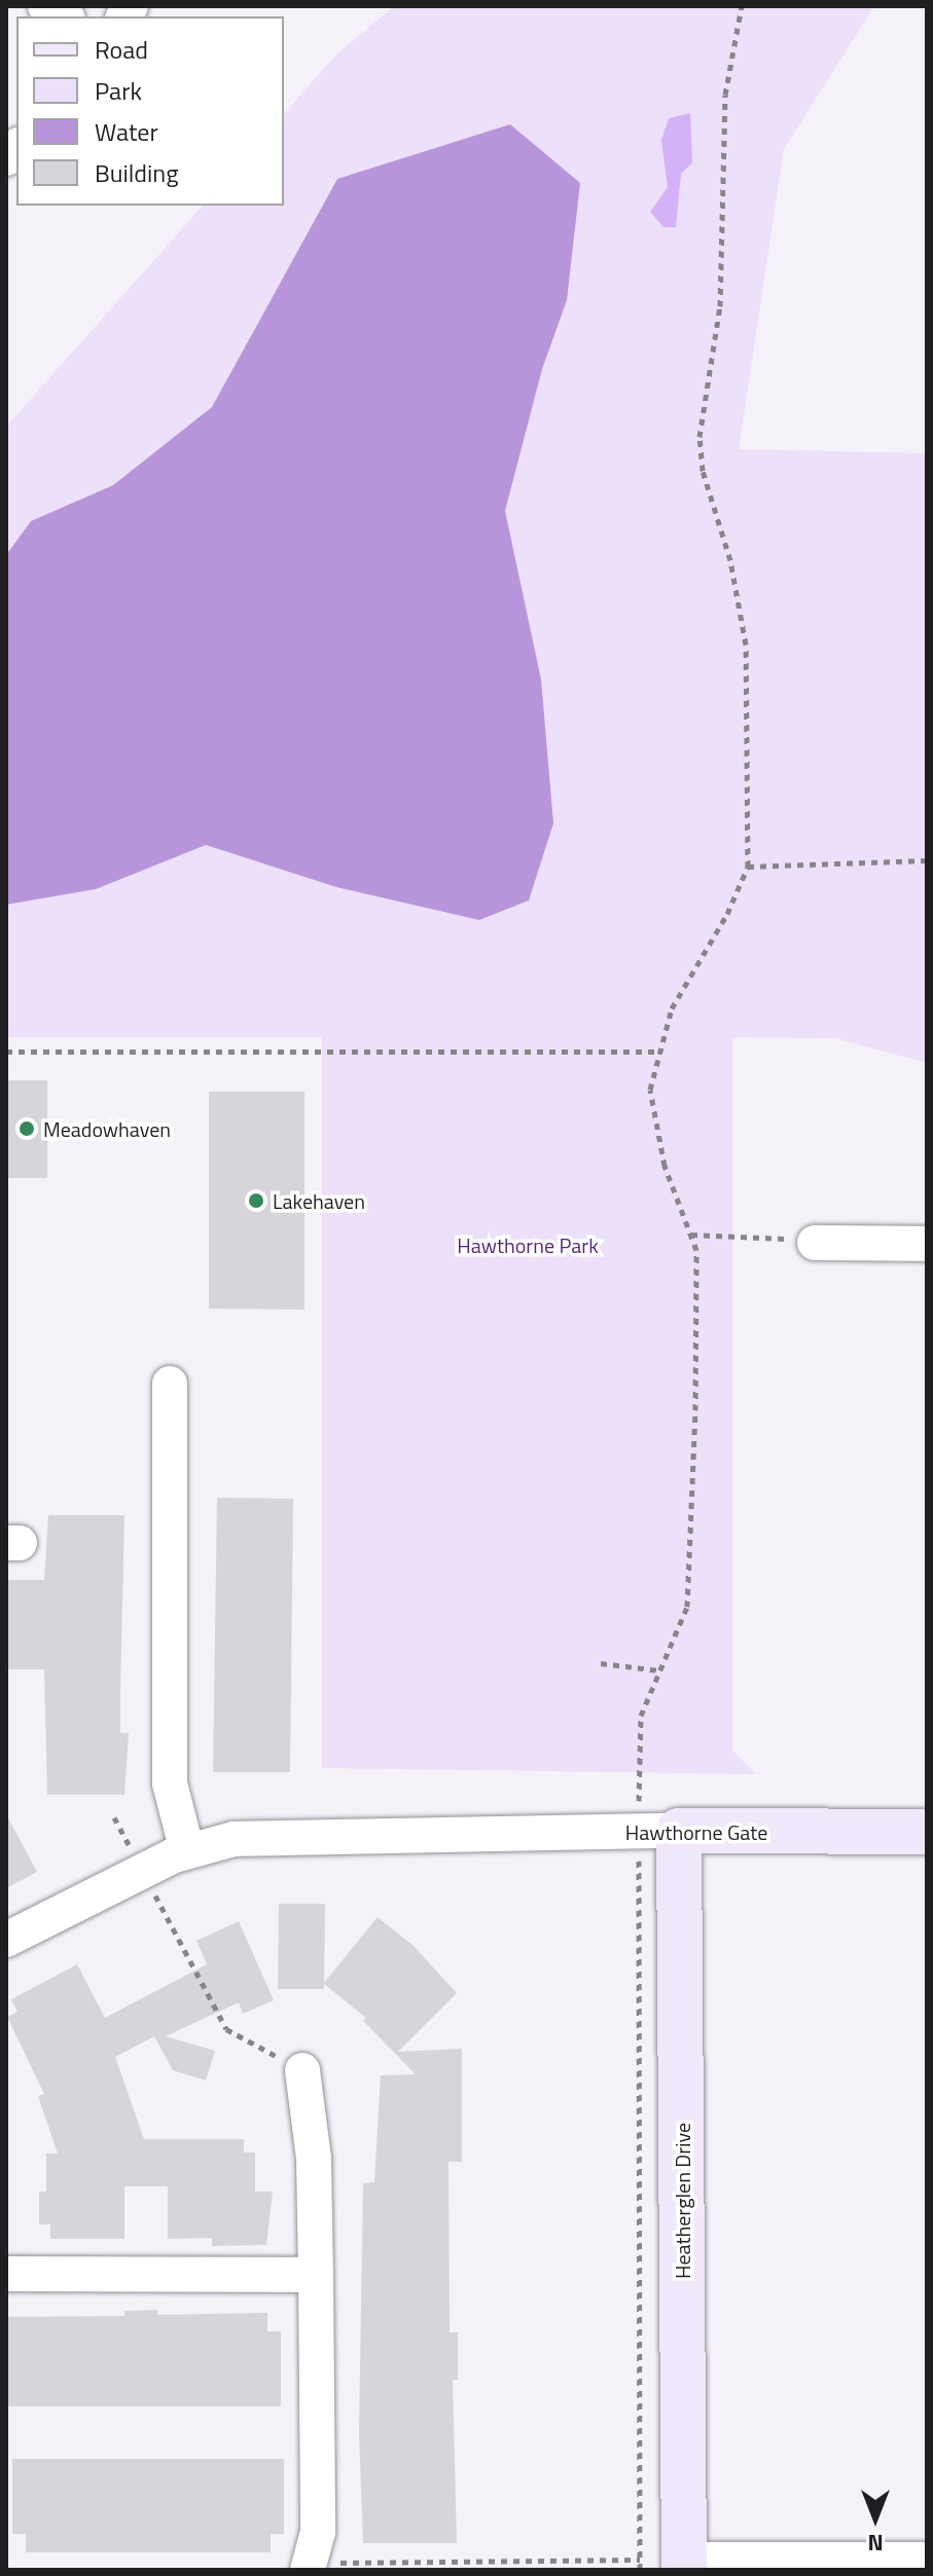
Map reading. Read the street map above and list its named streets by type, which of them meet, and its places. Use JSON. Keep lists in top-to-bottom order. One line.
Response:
{"streets":{"street":["Hawthorne Gate","Heatherglen Drive"]},"crossings":[["Hawthorne Gate","Heatherglen Drive"]],"parks":["Hawthorne Park"],"places":["Meadowhaven","Lakehaven"],"legend":["Road","Park","Water","Building"],"north":"bottom"}
